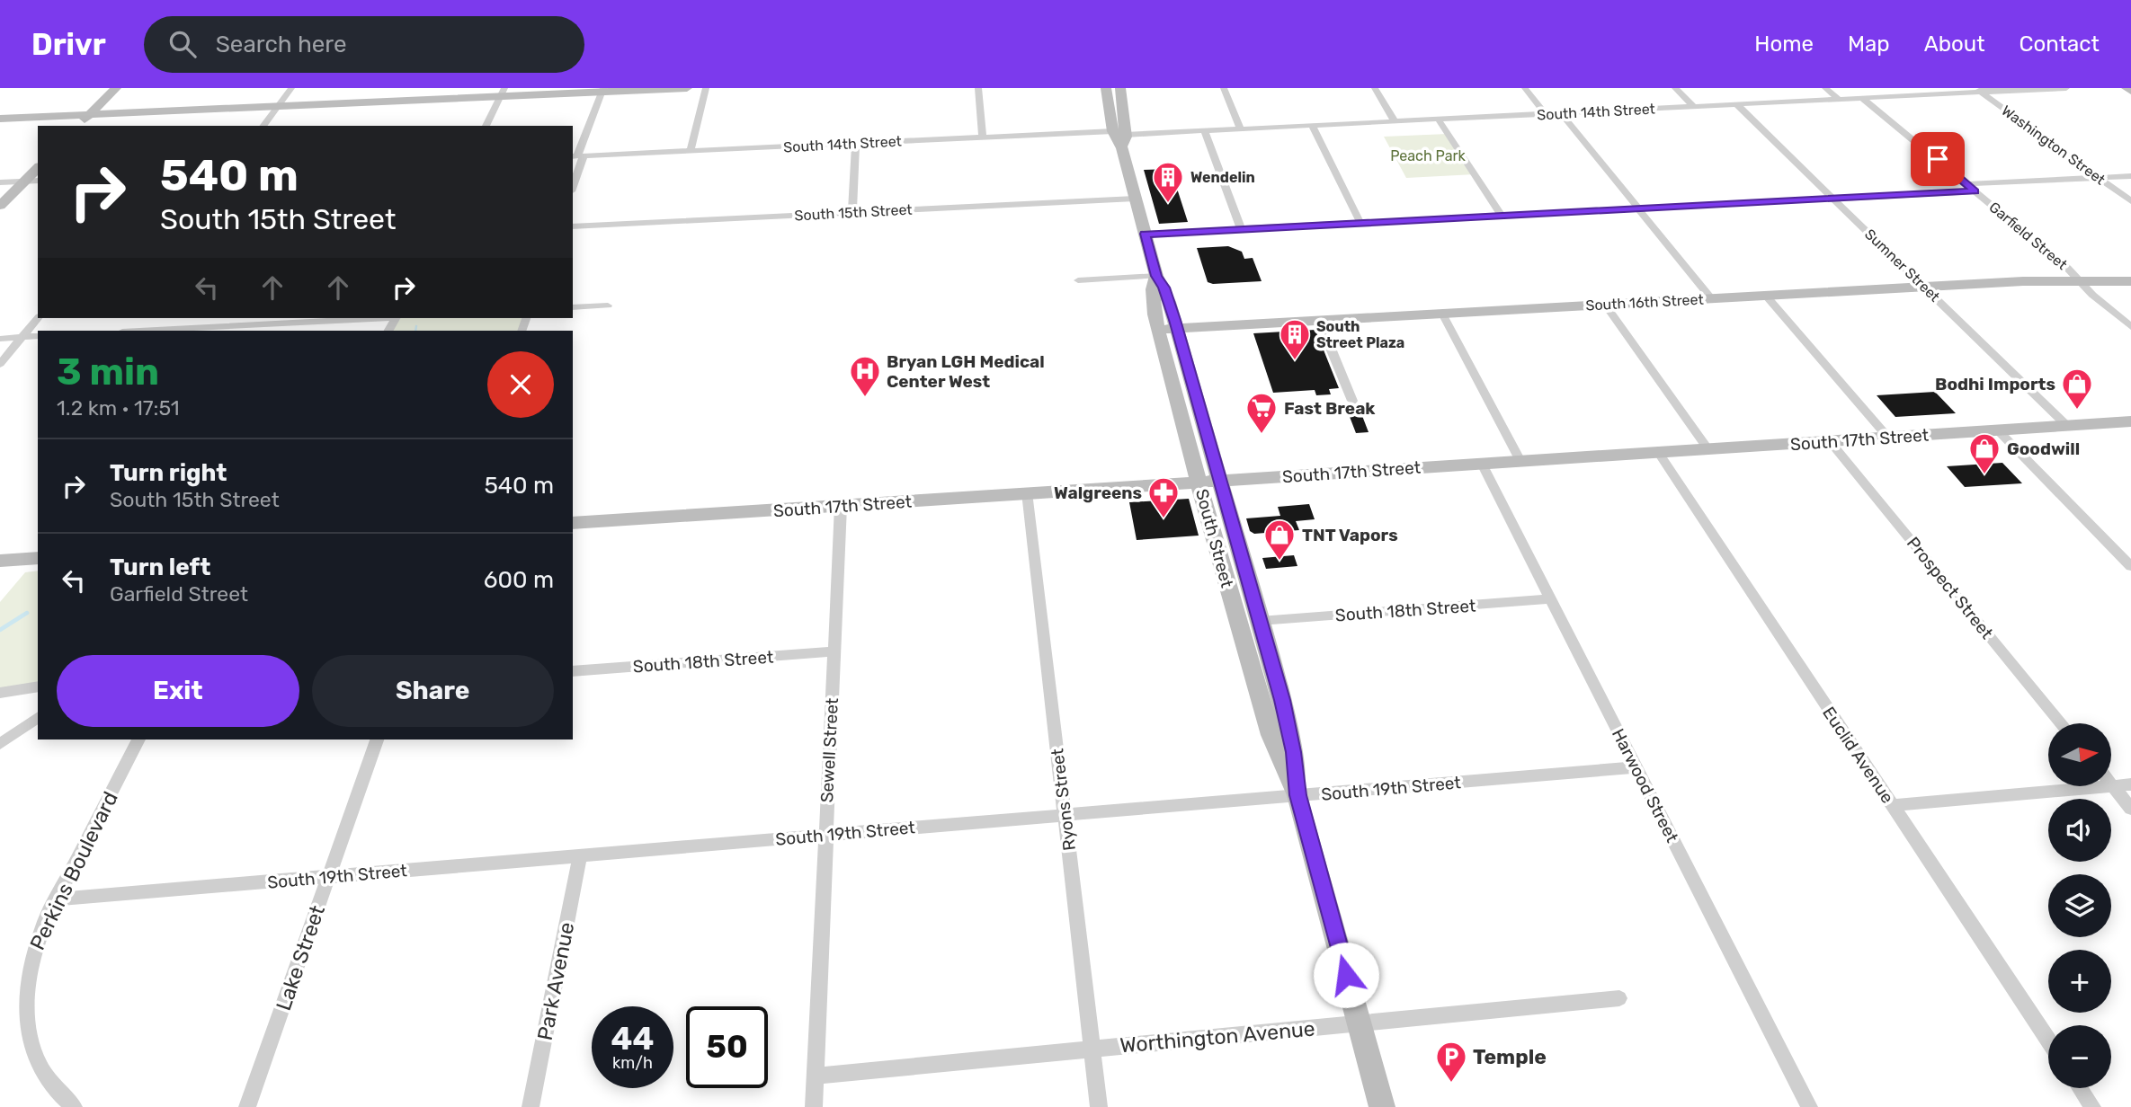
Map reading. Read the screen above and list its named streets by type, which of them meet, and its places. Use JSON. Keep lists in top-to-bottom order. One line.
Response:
{"streets":{"main road":["South 16th Street","South 17th Street","South Street"],"street":["South 14th Street","Washington Street","South 15th Street","Garfield Street","Sumner Street","Prospect Street","South 18th Street","Sewell Street","Euclid Avenue","Harwood Street","South 19th Street","Ryons Street","Perkins Boulevard","Lake Street","Park Avenue","Worthington Avenue"]},"crossings":[["South 14th Street","Washington Street"],["South 14th Street","Garfield Street"],["South 14th Street","Sumner Street"],["South 14th Street","South Street"],["South 15th Street","South Street"],["Garfield Street","South 16th Street"],["Sumner Street","South 16th Street"],["Sumner Street","South 17th Street"],["South 16th Street","South Street"],["South 17th Street","South Street"],["South 17th Street","Prospect Street"],["South 17th Street","Sewell Street"],["South 17th Street","Euclid Avenue"],["South 17th Street","Harwood Street"],["South 17th Street","Ryons Street"],["South Street","South 18th Street"],["South Street","South 19th Street"],["South Street","Worthington Avenue"],["South 18th Street","Sewell Street"],["South 18th Street","Harwood Street"],["Sewell Street","South 19th Street"],["Sewell Street","Worthington Avenue"],["Harwood Street","South 19th Street"],["South 19th Street","Ryons Street"],["South 19th Street","Perkins Boulevard"],["South 19th Street","Lake Street"],["South 19th Street","Park Avenue"],["Ryons Street","Worthington Avenue"]],"parks":["Peach Park"],"places":{"building":["Wendelin","South Street Plaza"],"hospital":["Bryan LGH Medical Center West"],"shop":["Bodhi Imports","Goodwill","TNT Vapors"],"supermarket":["Fast Break"],"pharmacy":["Walgreens"],"parking":["Temple"]},"north":"right","page":{"header":"Drivr","search":"Search here","nav":["Home","Map","About","Contact"],"turn":["540 m","South 15th Street"],"heading":["3 min","1.2 km · 17:51"],"list":[{"name":"Turn right","note":"South 15th Street","value":"540 m"},{"name":"Turn left","note":"Garfield Street","value":"600 m"}],"buttons":["Exit","Share"],"map_buttons":["+","−"],"speed":"44 km/h","limit":"50"}}
